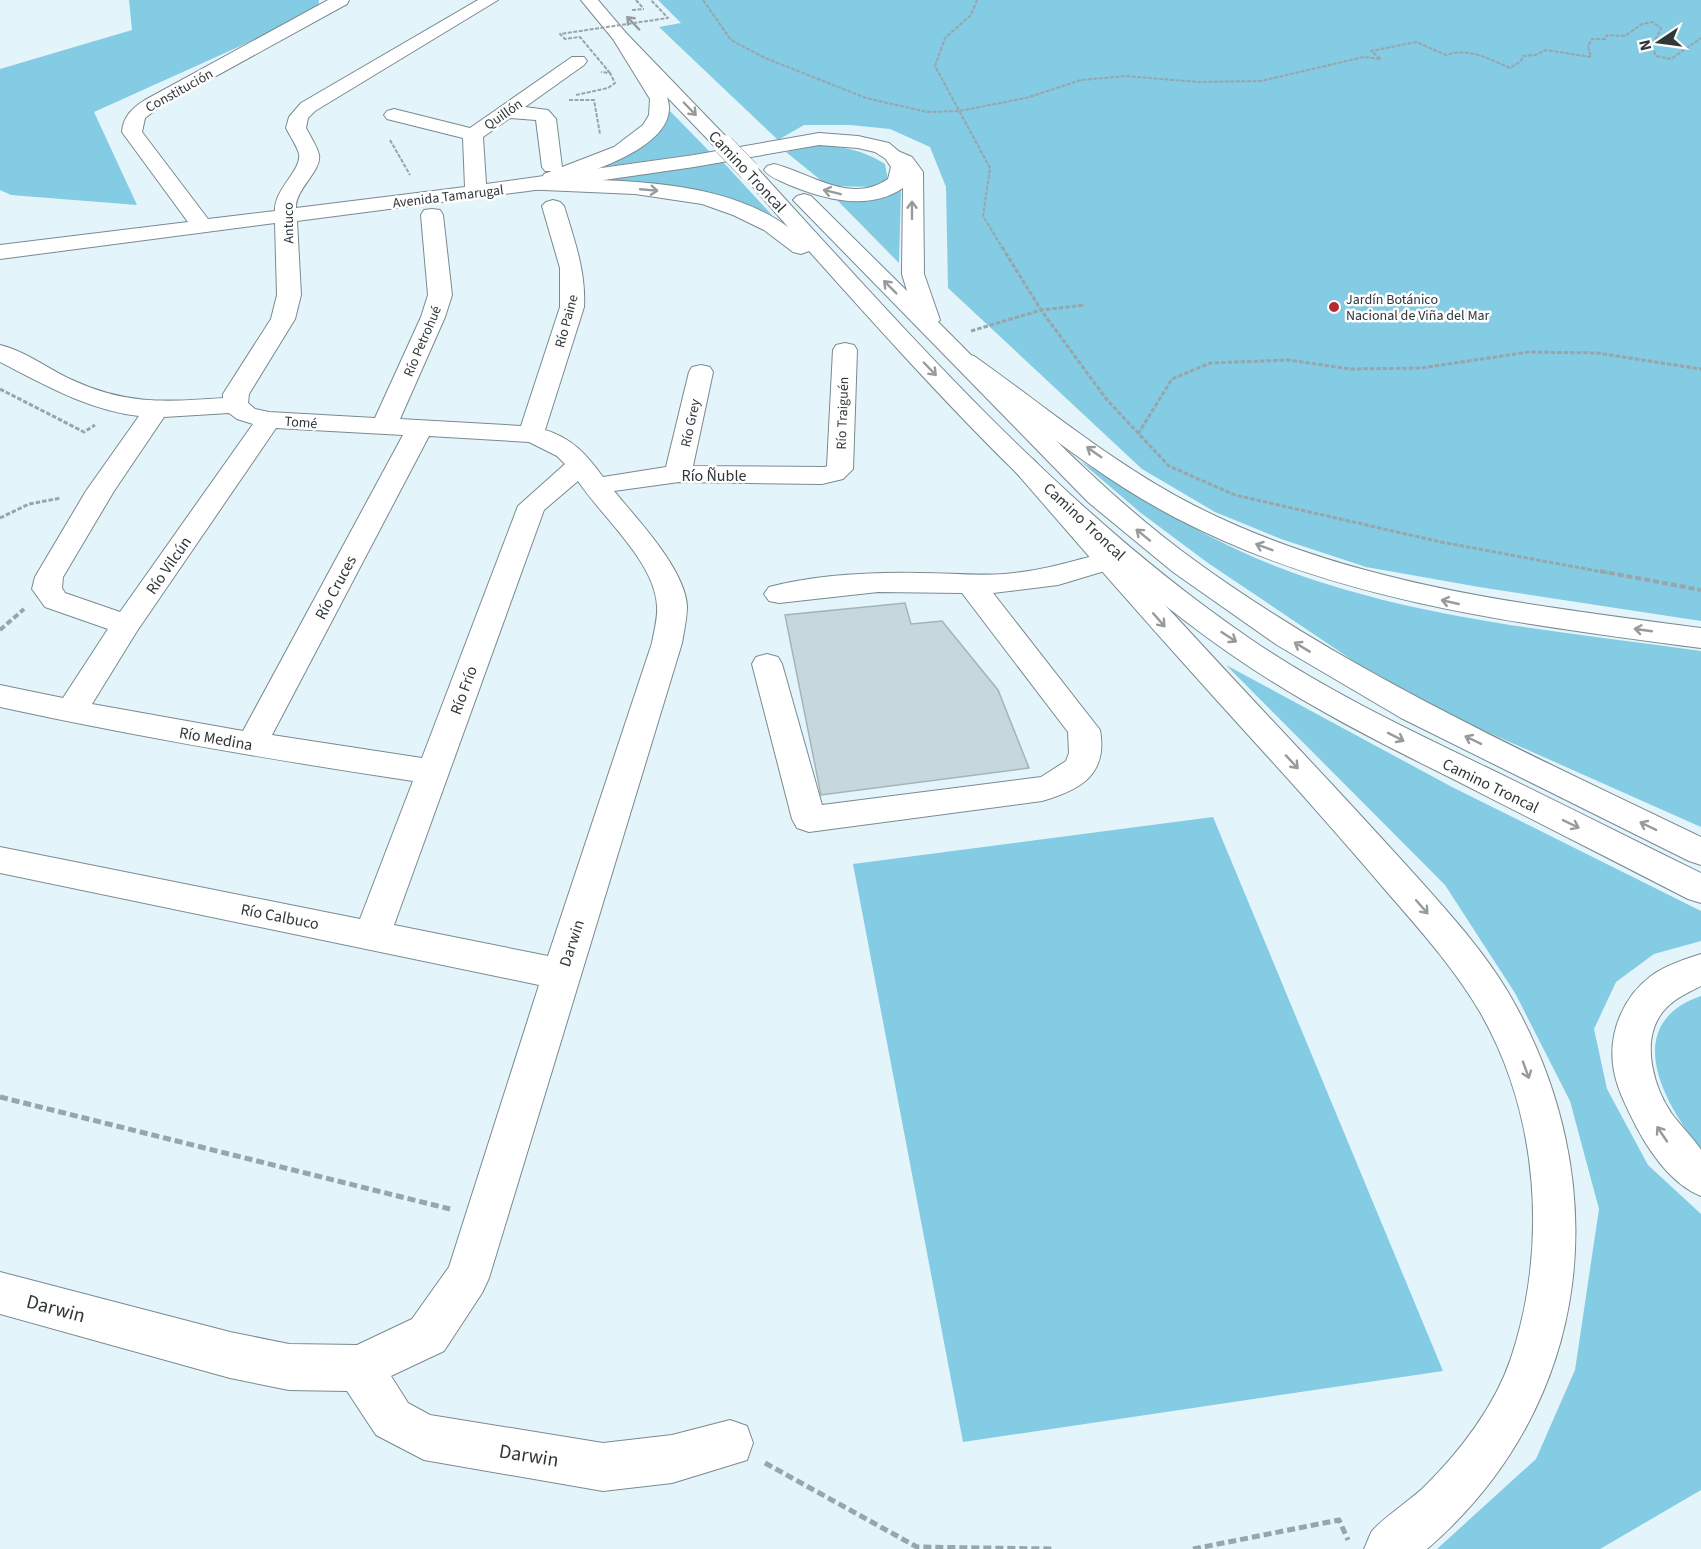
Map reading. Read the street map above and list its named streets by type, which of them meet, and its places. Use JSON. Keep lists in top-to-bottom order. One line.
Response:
{"streets":{"main road":["Constitución","Quillón","Camino Troncal","Avenida Tamarugal","Antuco","Río Paine","Río Petrohué","Río Traiguén","Tomé","Río Grey","Río Ñuble","Río Vilcún","Río Cruces","Río Frío","Río Medina","Río Calbuco","Darwin"]},"crossings":[["Constitución","Avenida Tamarugal"],["Quillón","Avenida Tamarugal"],["Camino Troncal","Avenida Tamarugal"],["Avenida Tamarugal","Antuco"],["Avenida Tamarugal","Río Petrohué"],["Antuco","Tomé"],["Río Paine","Tomé"],["Río Petrohué","Tomé"],["Río Traiguén","Río Ñuble"],["Tomé","Río Ñuble"],["Tomé","Río Vilcún"],["Tomé","Río Cruces"],["Tomé","Río Frío"],["Tomé","Darwin"],["Río Grey","Río Ñuble"],["Río Ñuble","Río Frío"],["Río Ñuble","Darwin"],["Río Vilcún","Río Medina"],["Río Cruces","Río Medina"],["Río Frío","Río Medina"],["Río Frío","Río Calbuco"],["Río Frío","Darwin"],["Río Calbuco","Darwin"]],"places":["Jardín Botánico Nacional de Viña del Mar"],"north":"left"}
